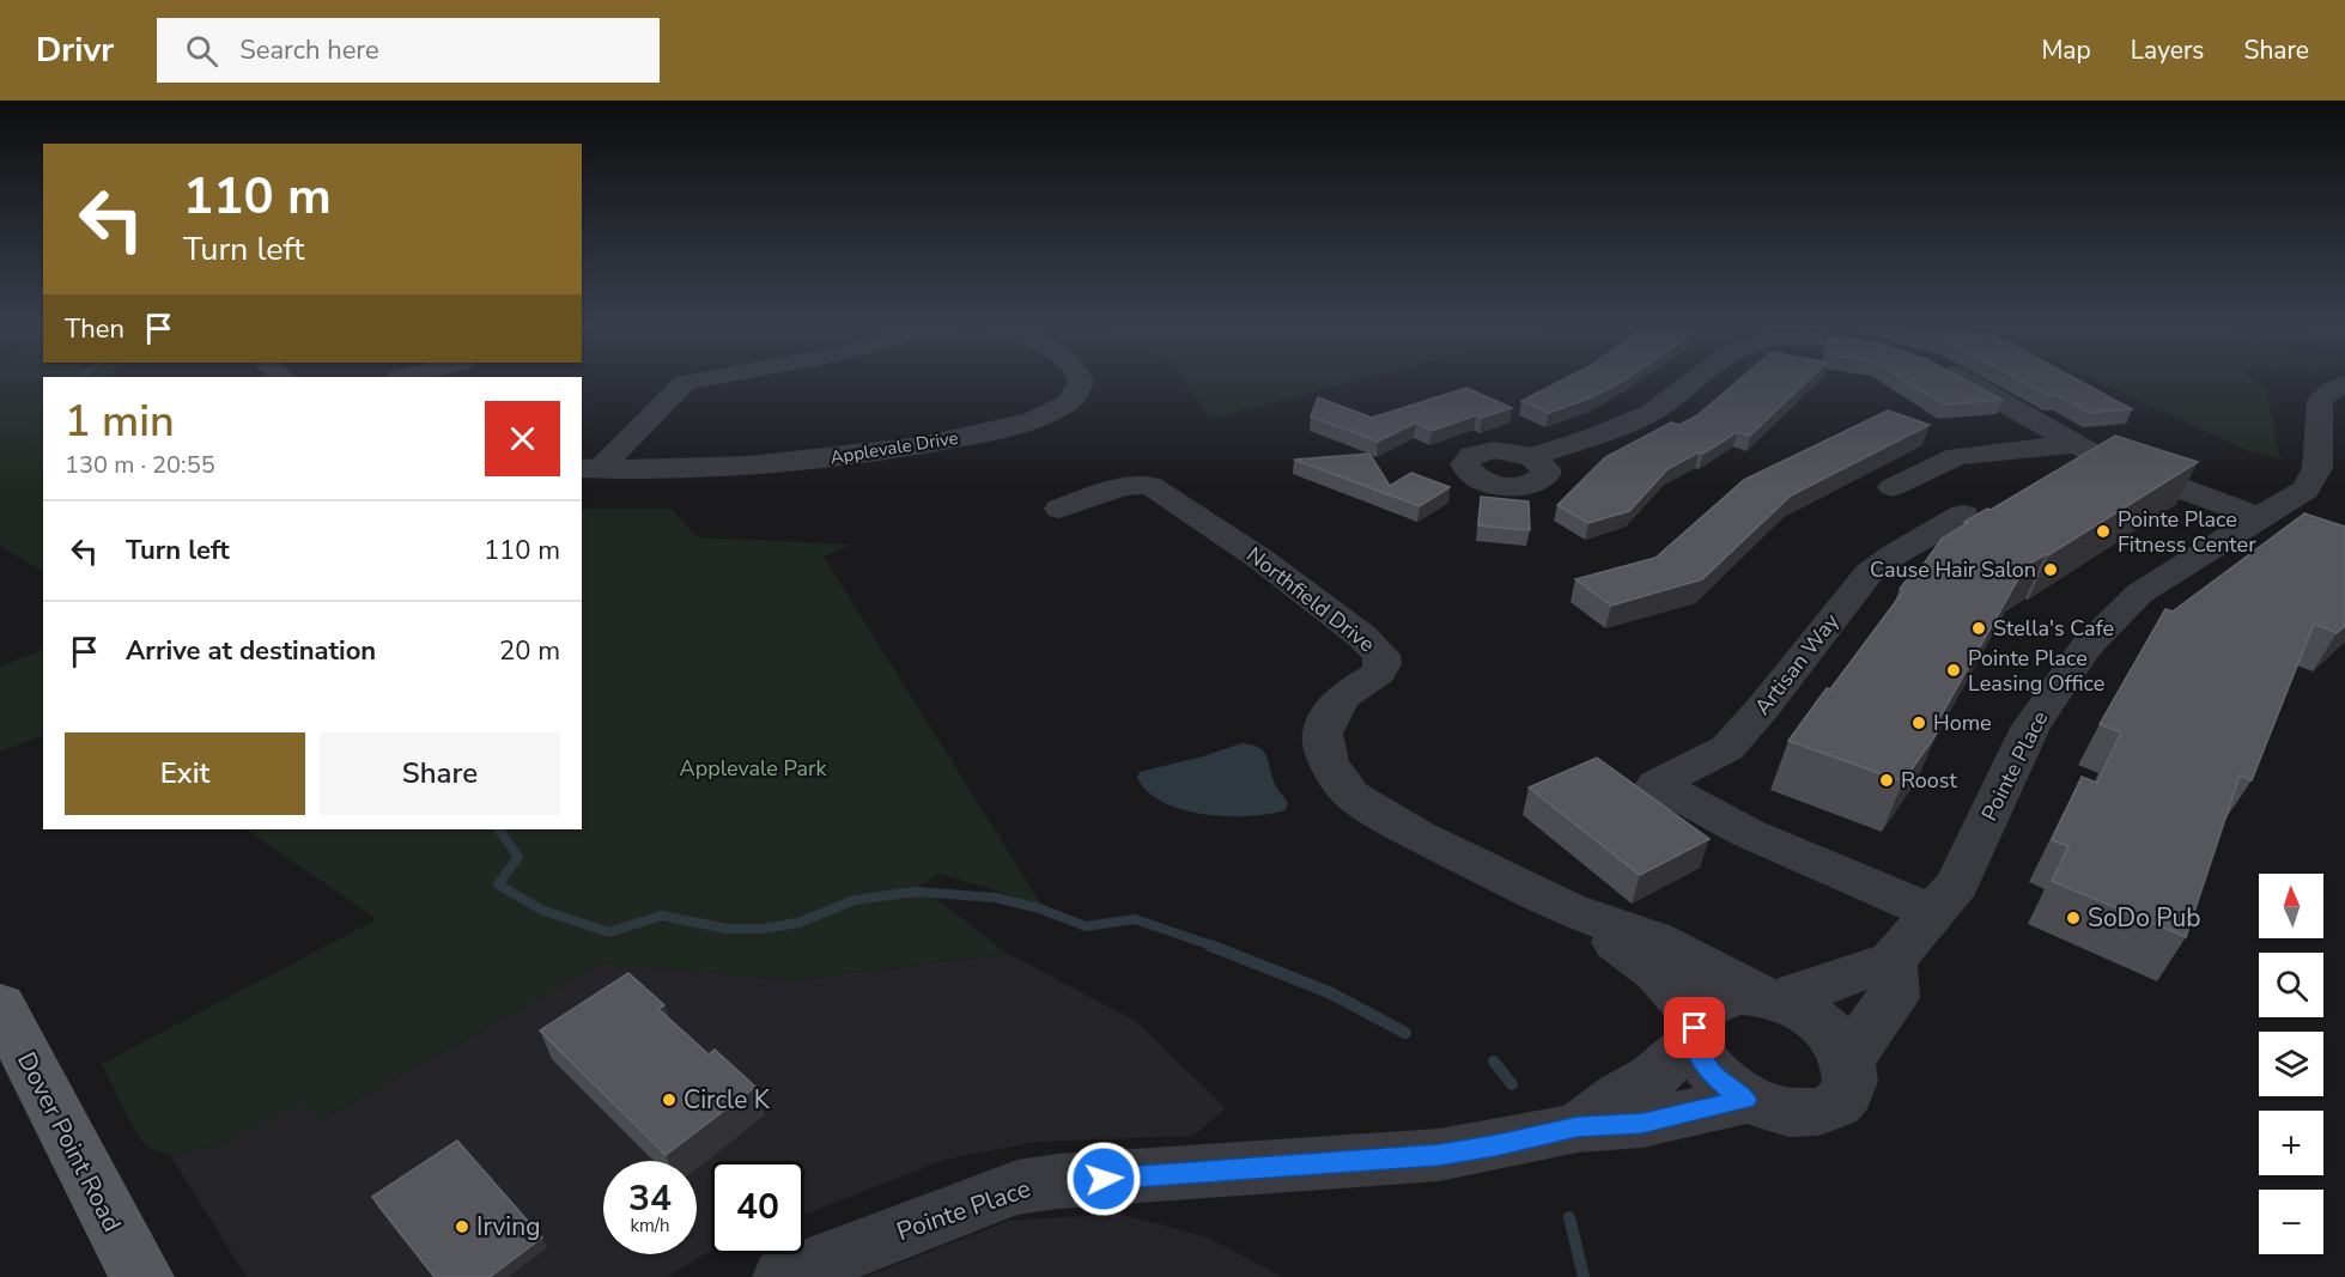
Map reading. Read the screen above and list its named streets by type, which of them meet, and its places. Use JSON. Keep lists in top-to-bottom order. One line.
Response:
{"streets":{"main road":["Dover Point Road"],"street":["Applevale Drive","Northfield Drive","Artisan Way","Pointe Place"]},"crossings":[["Northfield Drive","Pointe Place"],["Artisan Way","Pointe Place"]],"parks":["Applevale Park"],"places":["Pointe Place Fitness Center","Cause Hair Salon","Stella's Cafe","Pointe Place Leasing Office","Home","Roost","SoDo Pub","Circle K","Irving"],"north":"top","page":{"header":"Drivr","search":"Search here","nav":["Map","Layers","Share"],"turn":["110 m","Turn left"],"then":"Then","heading":["1 min","130 m · 20:55"],"list":[{"name":"Turn left","value":"110 m"},{"name":"Arrive at destination","value":"20 m"}],"buttons":["Exit","Share"],"map_buttons":["+","−"],"speed":"34 km/h","limit":"40"}}
